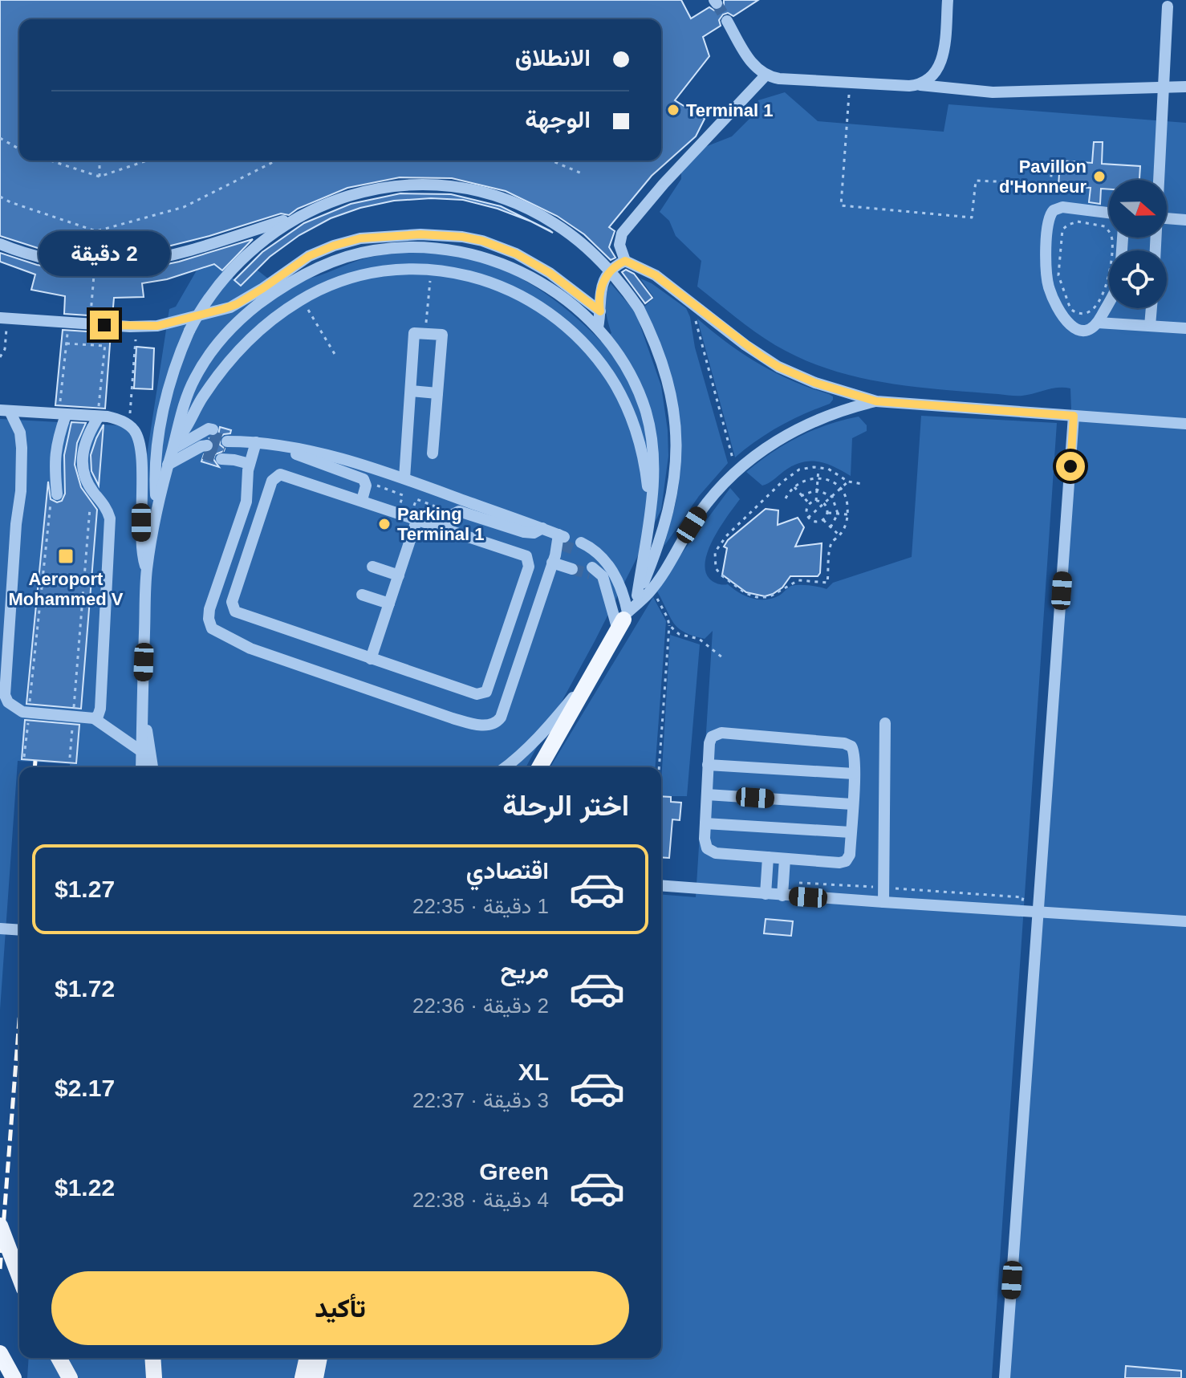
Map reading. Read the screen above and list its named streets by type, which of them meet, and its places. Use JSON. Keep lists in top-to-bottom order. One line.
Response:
{"places":{"other":["Terminal 1","Pavillon d'Honneur","Parking Terminal 1"],"transit":["Aeroport Mohammed V"]},"north":"right","page":{"banner":["الانطلاق","الوجهة"],"bubble":"2 دقيقة","heading":"اختر الرحلة","list":[{"name":"اقتصادي","note":"1 دقيقة · 22:35","value":"$1.27"},{"name":"مريح","note":"2 دقيقة · 22:36","value":"$1.72"},{"name":"XL","note":"3 دقيقة · 22:37","value":"$2.17"},{"name":"Green","note":"4 دقيقة · 22:38","value":"$1.22"}],"buttons":"تأكيد"}}
